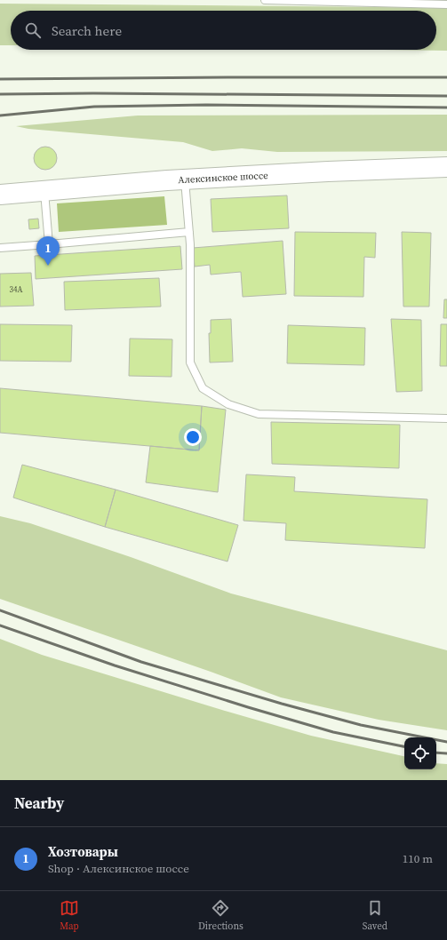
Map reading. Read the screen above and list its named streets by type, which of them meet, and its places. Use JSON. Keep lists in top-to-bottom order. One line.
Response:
{"streets":{"main road":["Алексинское шоссе"]},"house_numbers":["34А"],"page":{"search":"Search here","pins":"1","heading":"Nearby","list":[{"mark":"1","name":"Хозтовары","note":"Shop · Алексинское шоссе","value":"110 m"}],"nav":["Map","Directions","Saved"]}}
